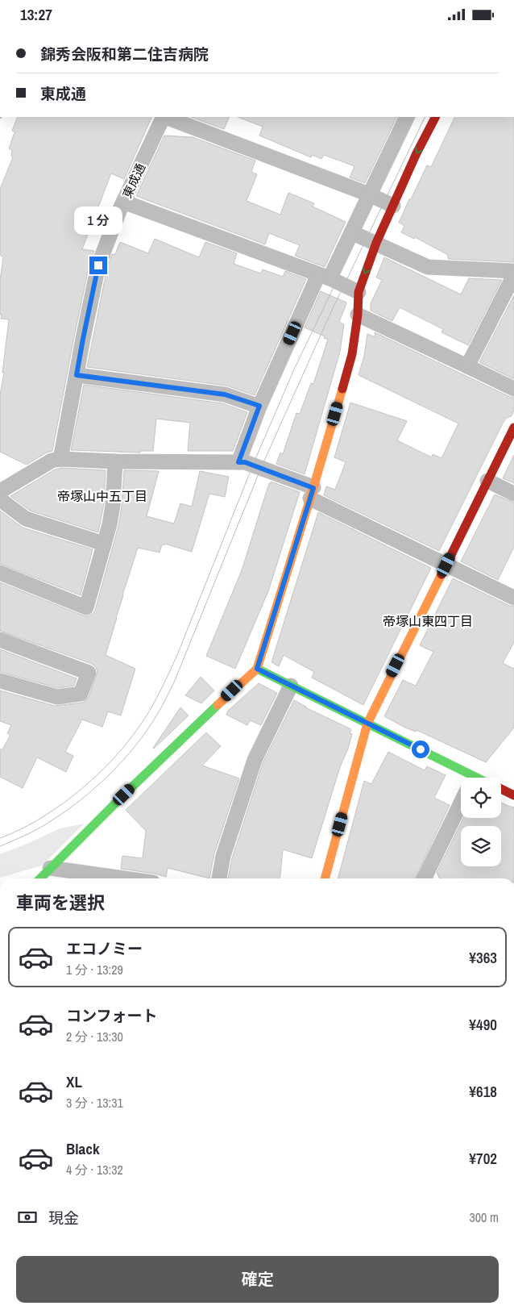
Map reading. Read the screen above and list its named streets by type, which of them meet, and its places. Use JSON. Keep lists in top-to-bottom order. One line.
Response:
{"streets":{"street":["東成通"]},"districts":["帝塚山中五丁目","帝塚山東四丁目"],"page":{"status":"13:27","banner":["錦秀会阪和第二住吉病院","東成通"],"bubble":"1 分","heading":"車両を選択","list":[{"name":"エコノミー","note":"1 分 · 13:29","value":"¥363"},{"name":"コンフォート","note":"2 分 · 13:30","value":"¥490"},{"name":"XL","note":"3 分 · 13:31","value":"¥618"},{"name":"Black","note":"4 分 · 13:32","value":"¥702"}],"pay":["現金","300 m"],"buttons":"確定"}}
